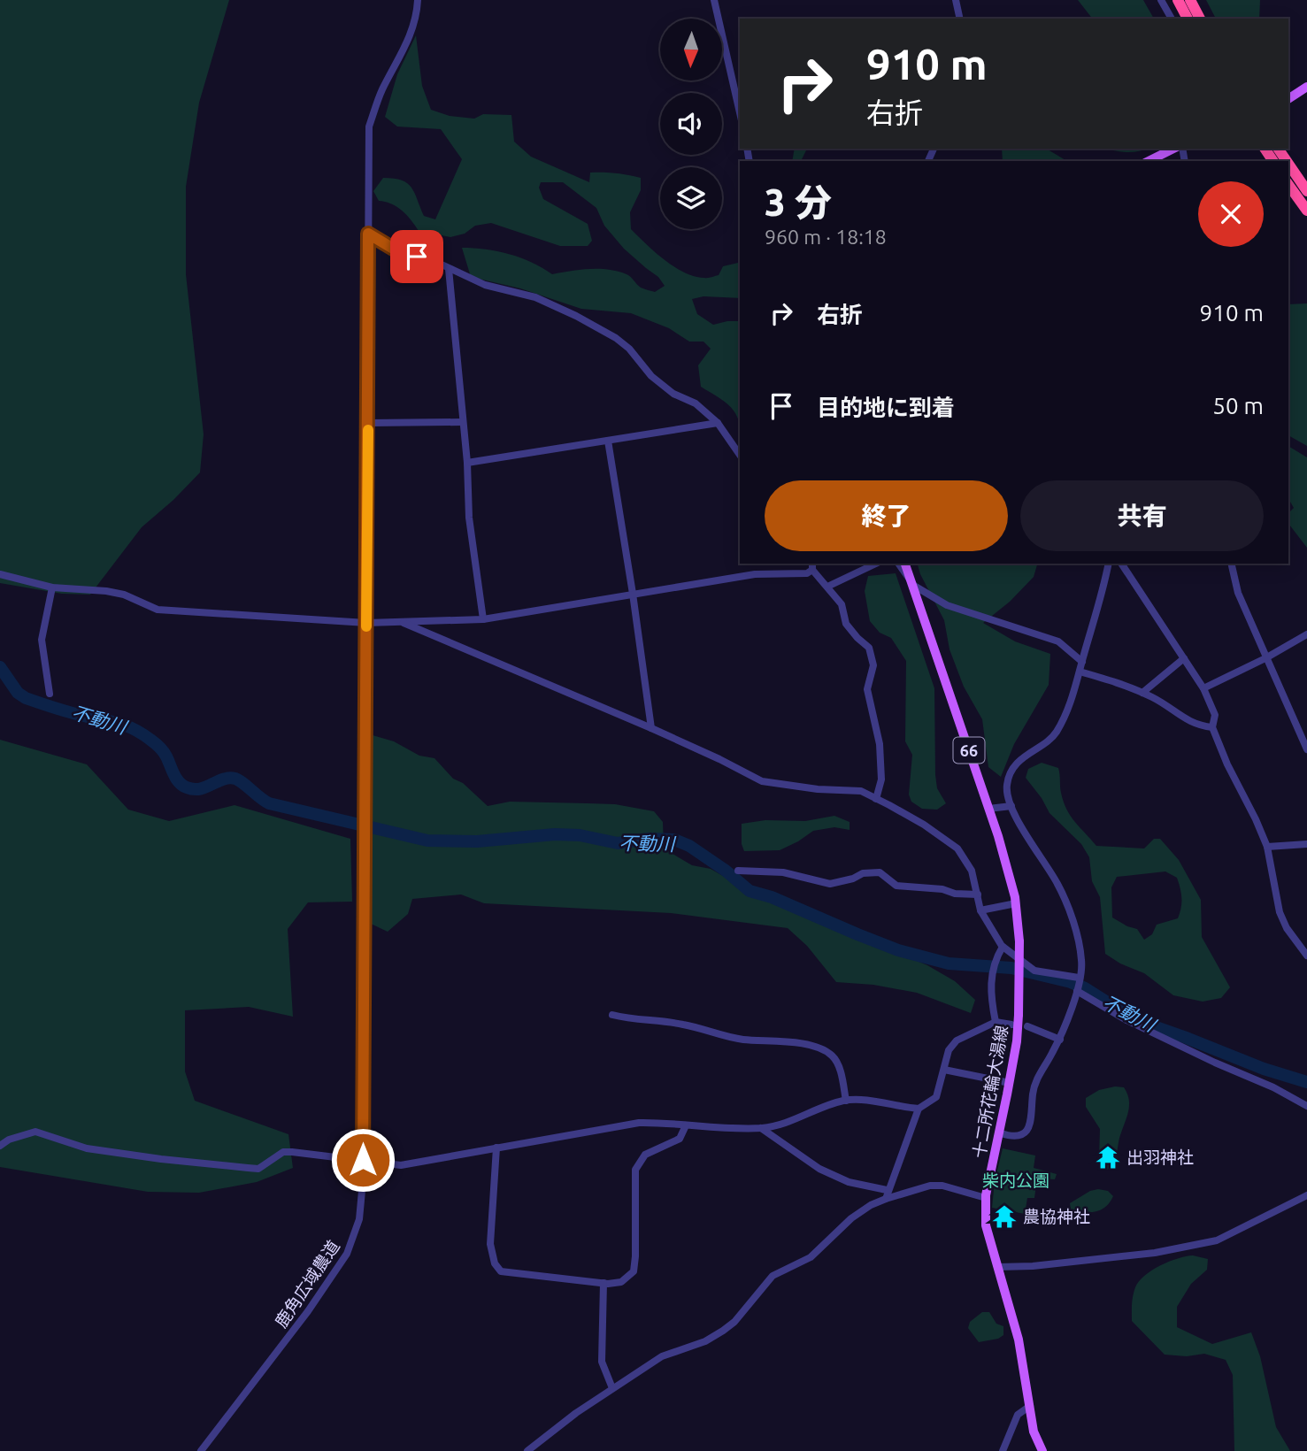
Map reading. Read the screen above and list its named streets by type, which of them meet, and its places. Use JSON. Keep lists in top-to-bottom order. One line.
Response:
{"streets":{"main road":["66","十二所花輪大湯線"],"street":["鹿角広域農道"]},"water":["不動川"],"parks":["柴内公園"],"places":{"temple":["出羽神社","農協神社"]},"north":"bottom","page":{"turn":["910 m","右折"],"heading":["3 分","960 m · 18:18"],"list":[{"name":"右折","value":"910 m"},{"name":"目的地に到着","value":"50 m"}],"buttons":["終了","共有"]}}
